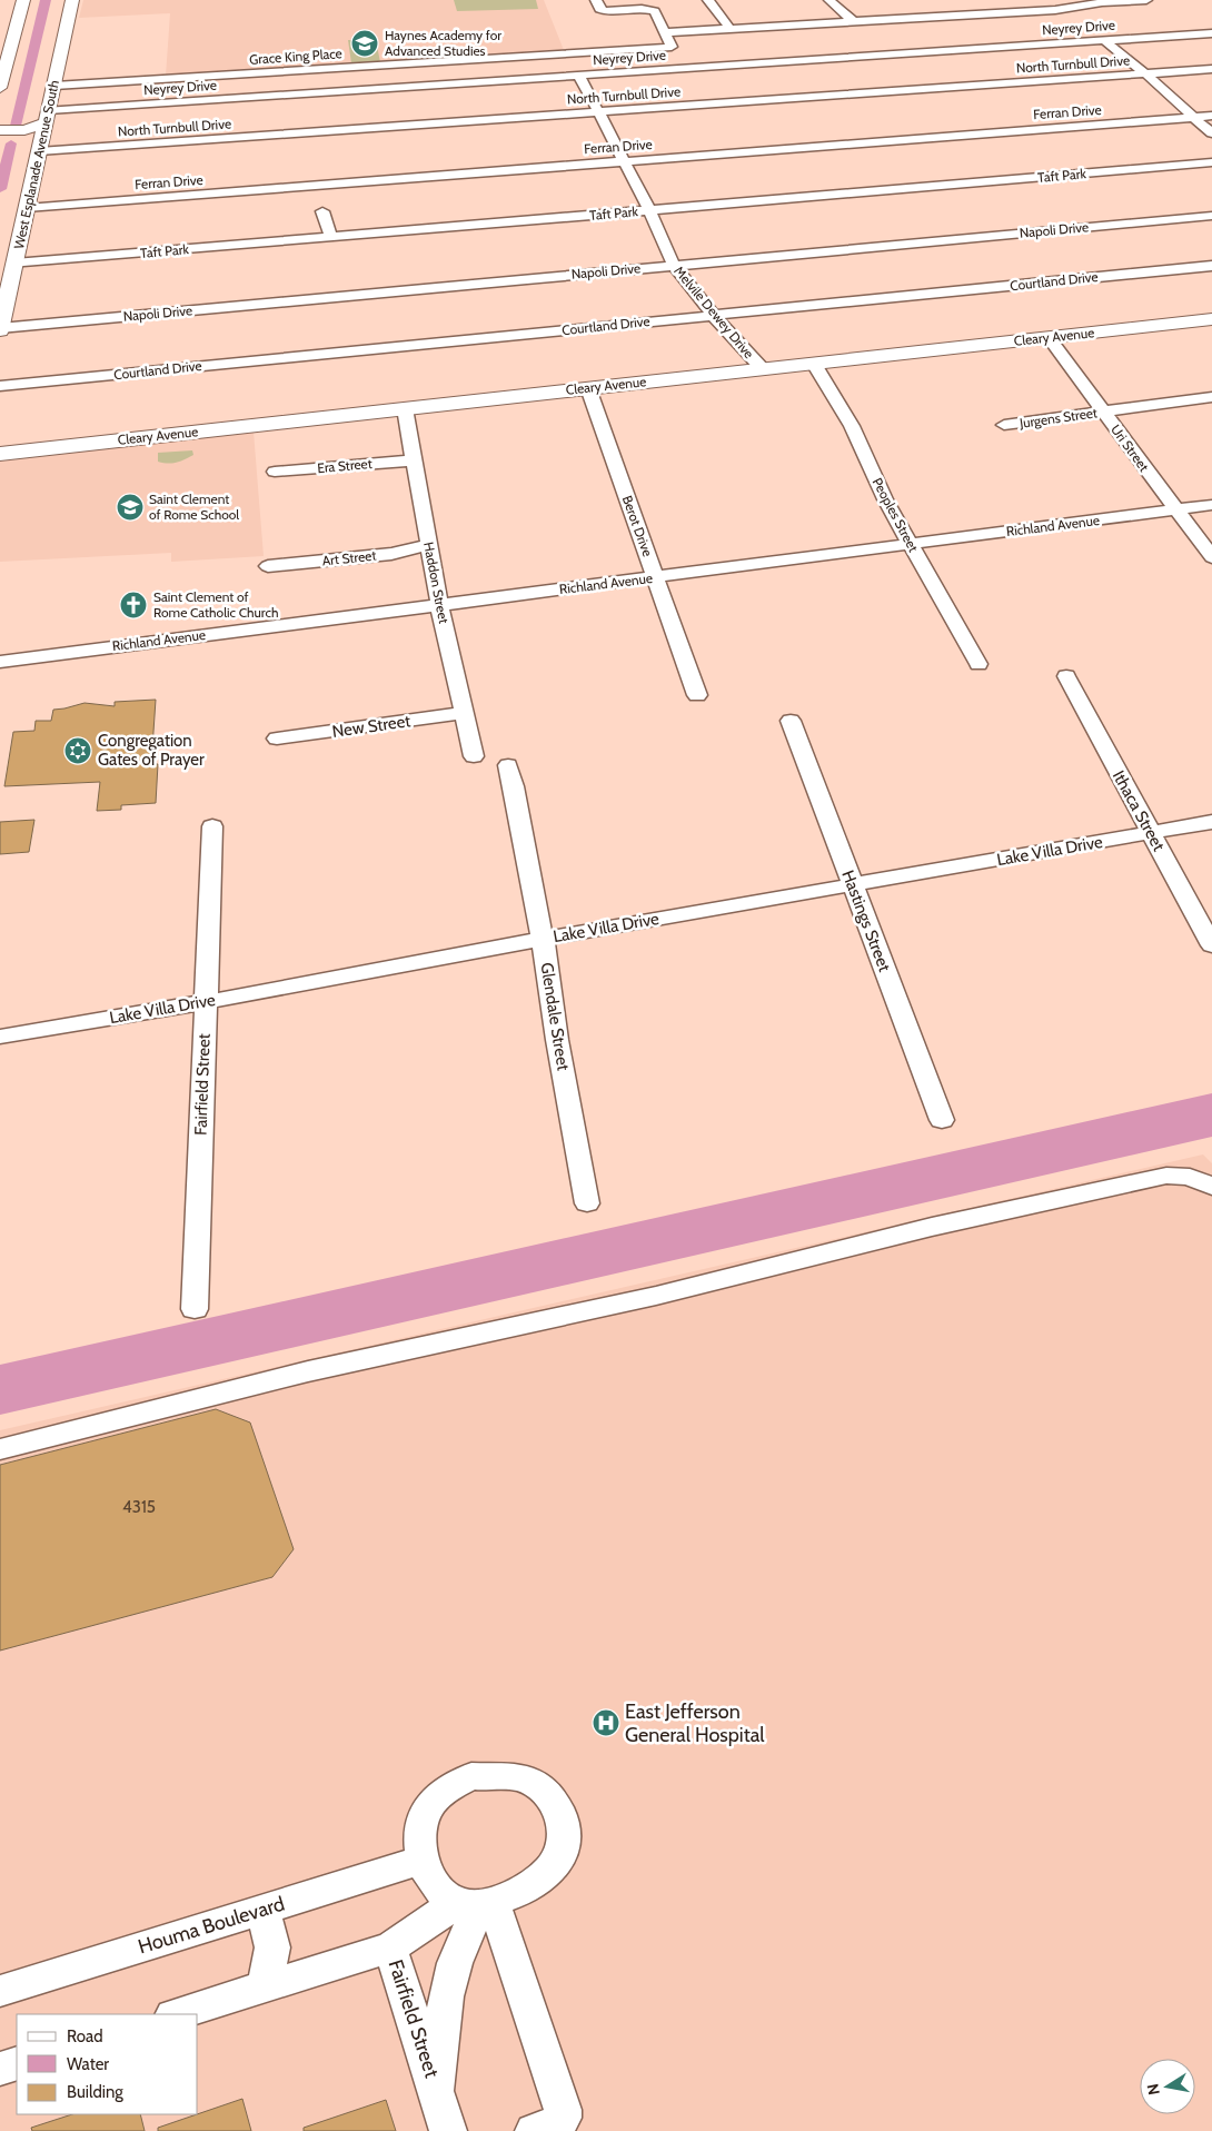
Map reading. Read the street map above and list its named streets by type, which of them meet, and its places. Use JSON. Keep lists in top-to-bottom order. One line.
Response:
{"streets":{"main road":["West Esplanade Avenue South","Cleary Avenue"],"street":["Neyrey Drive","Grace King Place","North Turnbull Drive","Ferran Drive","Taft Park","Napoli Drive","Courtland Drive","Melvile Dewey Drive","Jurgens Street","Uri Street","Era Street","Peoples Street","Berot Drive","Richland Avenue","Art Street","Haddon Street","New Street","Ithaca Street","Lake Villa Drive","Hastings Street","Glendale Street","Fairfield Street","Houma Boulevard"]},"crossings":[["Neyrey Drive","West Esplanade Avenue South"],["Neyrey Drive","Melvile Dewey Drive"],["Grace King Place","West Esplanade Avenue South"],["North Turnbull Drive","West Esplanade Avenue South"],["North Turnbull Drive","Melvile Dewey Drive"],["Ferran Drive","West Esplanade Avenue South"],["Ferran Drive","Melvile Dewey Drive"],["West Esplanade Avenue South","Taft Park"],["West Esplanade Avenue South","Napoli Drive"],["Taft Park","Melvile Dewey Drive"],["Napoli Drive","Melvile Dewey Drive"],["Courtland Drive","Melvile Dewey Drive"],["Melvile Dewey Drive","Cleary Avenue"],["Cleary Avenue","Uri Street"],["Cleary Avenue","Peoples Street"],["Cleary Avenue","Berot Drive"],["Cleary Avenue","Haddon Street"],["Jurgens Street","Uri Street"],["Uri Street","Richland Avenue"],["Era Street","Haddon Street"],["Peoples Street","Richland Avenue"],["Berot Drive","Richland Avenue"],["Richland Avenue","Haddon Street"],["Art Street","Haddon Street"],["Haddon Street","New Street"],["Ithaca Street","Lake Villa Drive"],["Lake Villa Drive","Hastings Street"],["Lake Villa Drive","Glendale Street"],["Lake Villa Drive","Fairfield Street"],["Fairfield Street","Houma Boulevard"]],"places":{"school or university":["Haynes Academy for Advanced Studies","Saint Clement of Rome School"],"church":["Saint Clement of Rome Catholic Church"],"synagogue":["Congregation Gates of Prayer"],"hospital":["East Jefferson General Hospital"]},"house_numbers":["4315"],"legend":["Road","Water","Building"],"north":"left"}
